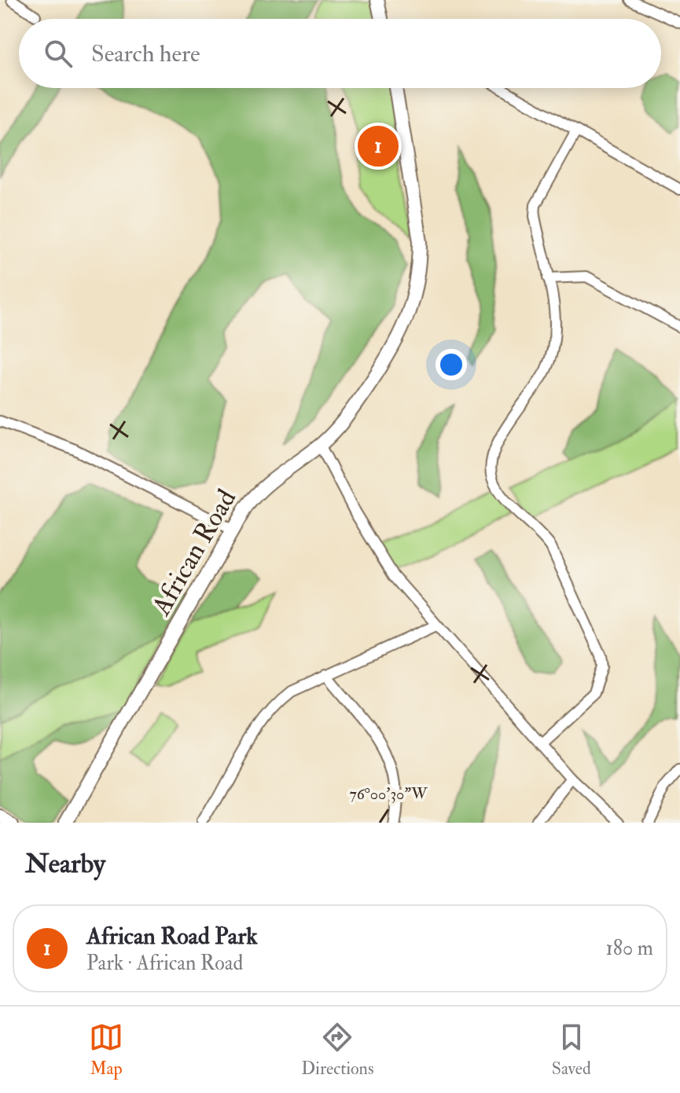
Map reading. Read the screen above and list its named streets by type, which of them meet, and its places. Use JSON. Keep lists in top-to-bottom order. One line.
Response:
{"streets":{"street":["African Road"]},"page":{"search":"Search here","pins":"1","heading":"Nearby","list":[{"mark":"1","name":"African Road Park","note":"Park · African Road","value":"180 m"}],"nav":["Map","Directions","Saved"]},"coordinates":["76°00'30\"W"]}
